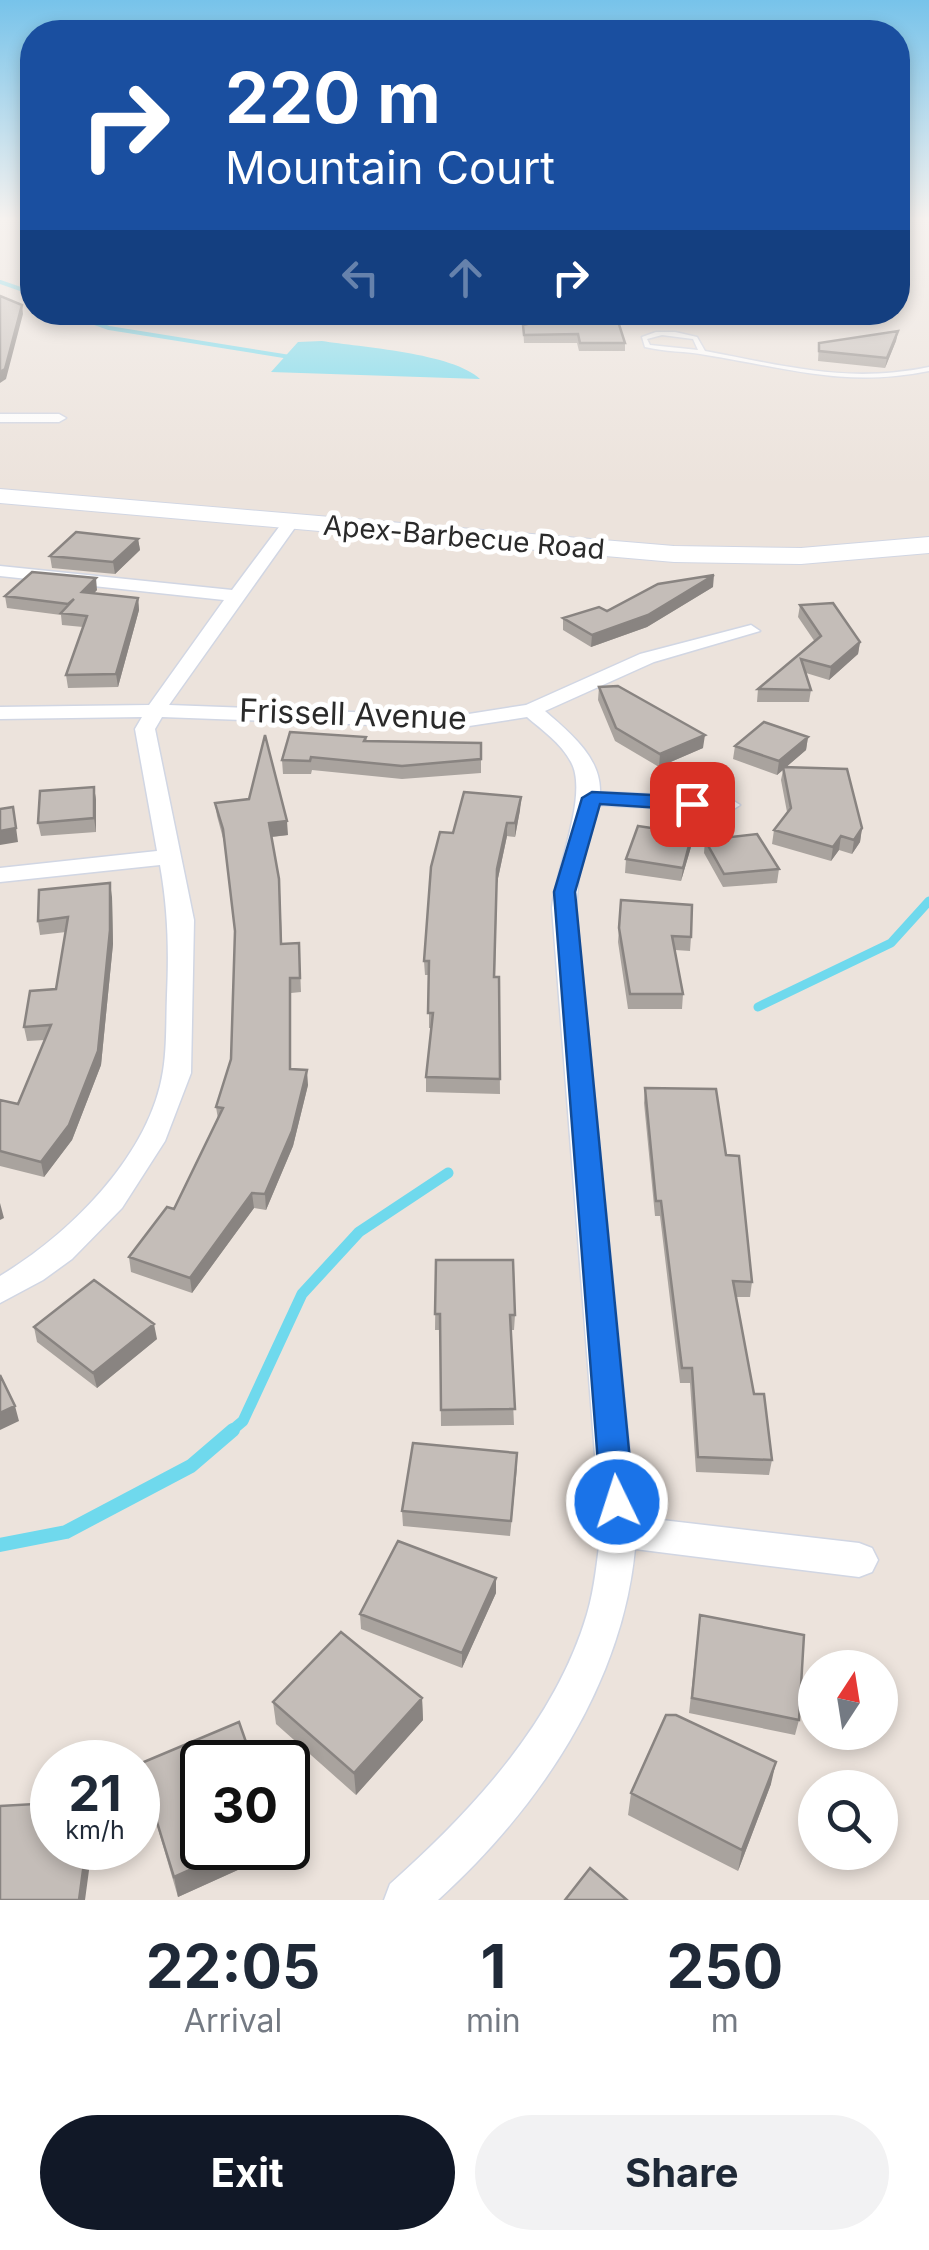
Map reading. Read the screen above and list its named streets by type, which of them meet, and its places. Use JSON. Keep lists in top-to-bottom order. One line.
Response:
{"streets":{"street":["Apex-Barbecue Road","Frissell Avenue"]},"north":"top","page":{"turn":["220 m","Mountain Court"],"speed":"21 km/h","limit":"30","eta":["22:05","Arrival","1","min","250","m"],"buttons":["Exit","Share"]}}
